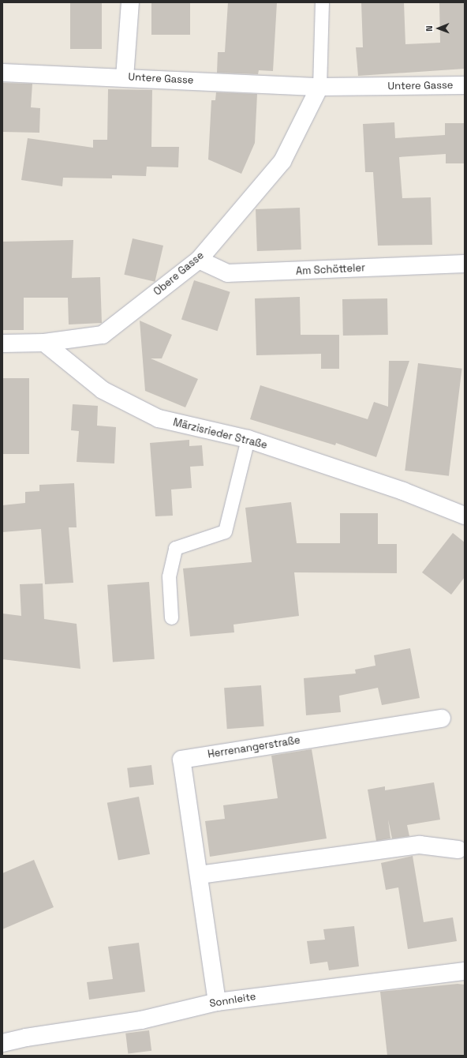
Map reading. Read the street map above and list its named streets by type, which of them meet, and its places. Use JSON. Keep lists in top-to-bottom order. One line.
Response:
{"streets":{"street":["Untere Gasse","Am Schötteler","Obere Gasse","Märzisrieder Straße","Herrenangerstraße","Sonnleite"]},"crossings":[["Untere Gasse","Obere Gasse"],["Am Schötteler","Obere Gasse"],["Obere Gasse","Märzisrieder Straße"],["Herrenangerstraße","Sonnleite"]],"north":"left"}
